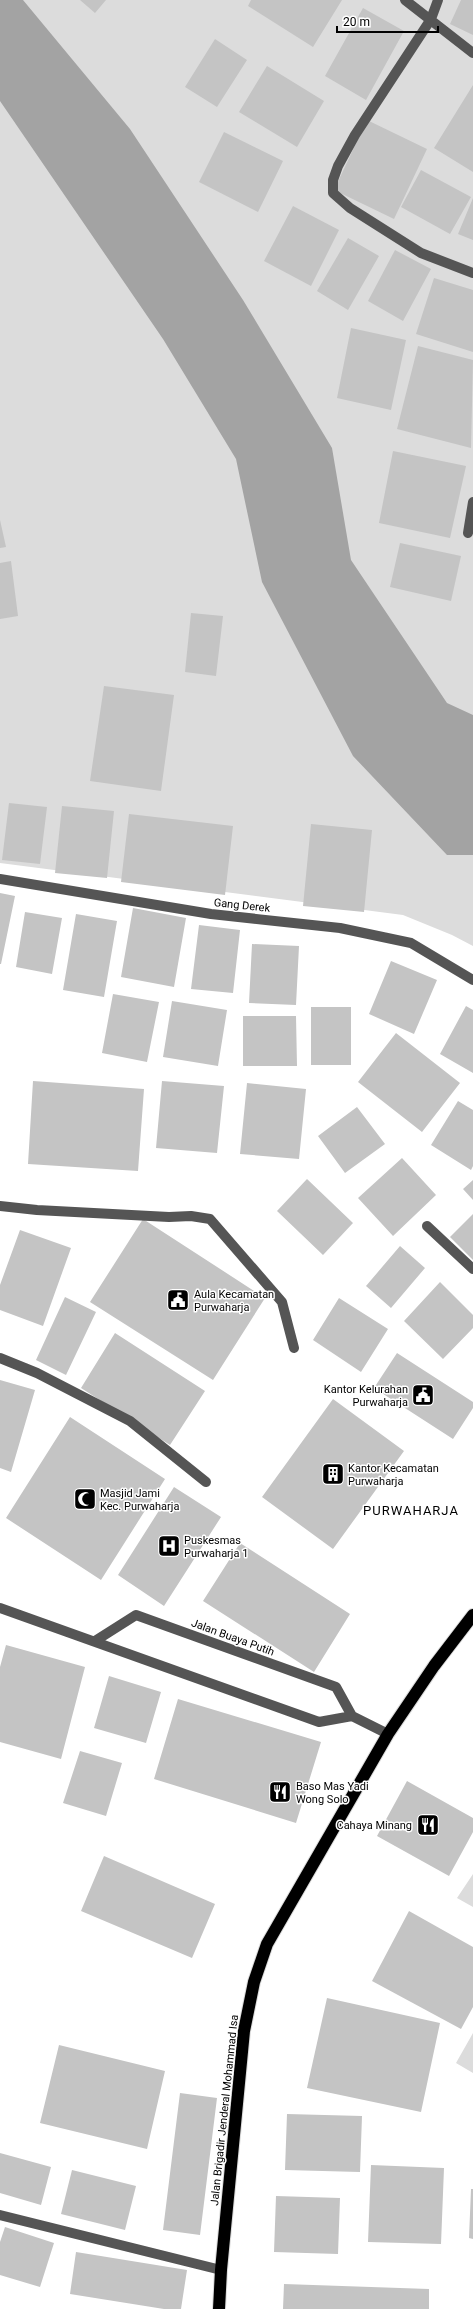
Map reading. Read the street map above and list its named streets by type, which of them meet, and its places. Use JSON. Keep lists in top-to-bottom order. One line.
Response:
{"streets":{"highway":["Jalan Brigadir Jenderal Mohammad Isa"],"street":["Gang Derek","Jalan Buaya Putih"]},"districts":["PURWAHARJA"],"places":{"public building":["Aula Kecamatan Purwaharja","Kantor Kelurahan Purwaharja"],"building":["Kantor Kecamatan Purwaharja"],"mosque":["Masjid Jami Kec. Purwaharja"],"hospital":["Puskesmas Purwaharja 1"],"restaurant":["Baso Mas Yadi Wong Solo","Cahaya Minang"]},"scale_bar":"20 m"}
